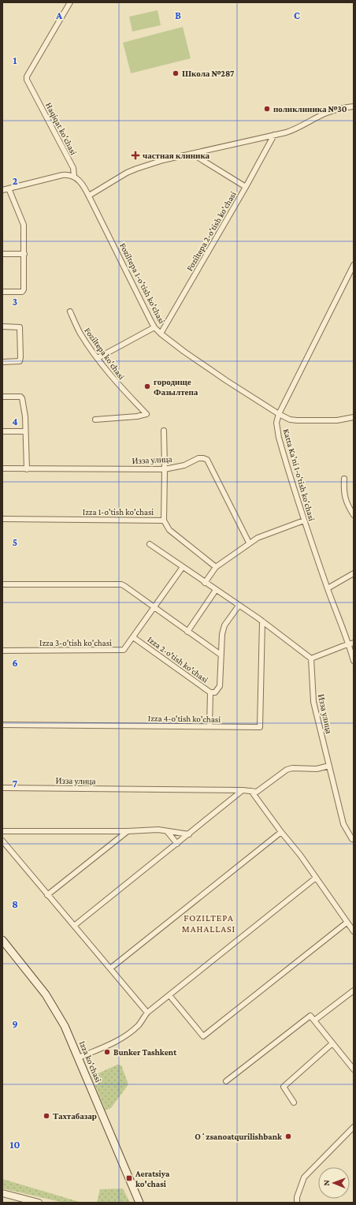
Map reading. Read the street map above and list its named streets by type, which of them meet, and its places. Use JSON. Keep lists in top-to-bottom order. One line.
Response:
{"streets":{"main road":["Izza ko'chasi"],"street":["Haqiqat ko'chasi","Foziltepa 2-o'tish ko'chasi","Foziltepa 1-o'tish ko'chasi","Foziltepa ko'chasi","Изза улица","Katta Ka'ni 1-o'tish ko'chasi","Izza 1-o'tish ko'chasi","Izza 3-o'tish ko'chasi","Izza 2-o'tish ko'chasi","Izza 4-o'tish ko'chasi"]},"crossings":[["Foziltepa 2-o'tish ko'chasi","Foziltepa 1-o'tish ko'chasi"],["Foziltepa 1-o'tish ko'chasi","Katta Ka'ni 1-o'tish ko'chasi"],["Izza 3-o'tish ko'chasi","Izza 2-o'tish ko'chasi"]],"districts":["FOZILTEPA MAHALLASI"],"places":{"other":["Школа №287","поликлиника №30","городище Фазылтепа","Bunker Tashkent","Тахтабазар","Oʻzsanoatqurilishbank"],"health":["частная клиника"],"transit":["Aeratsiya ko'chasi"]},"north":"left","grid":{"columns":["A","B","C"],"rows":["1","2","3","4","5","6","7","8","9","10"]}}
